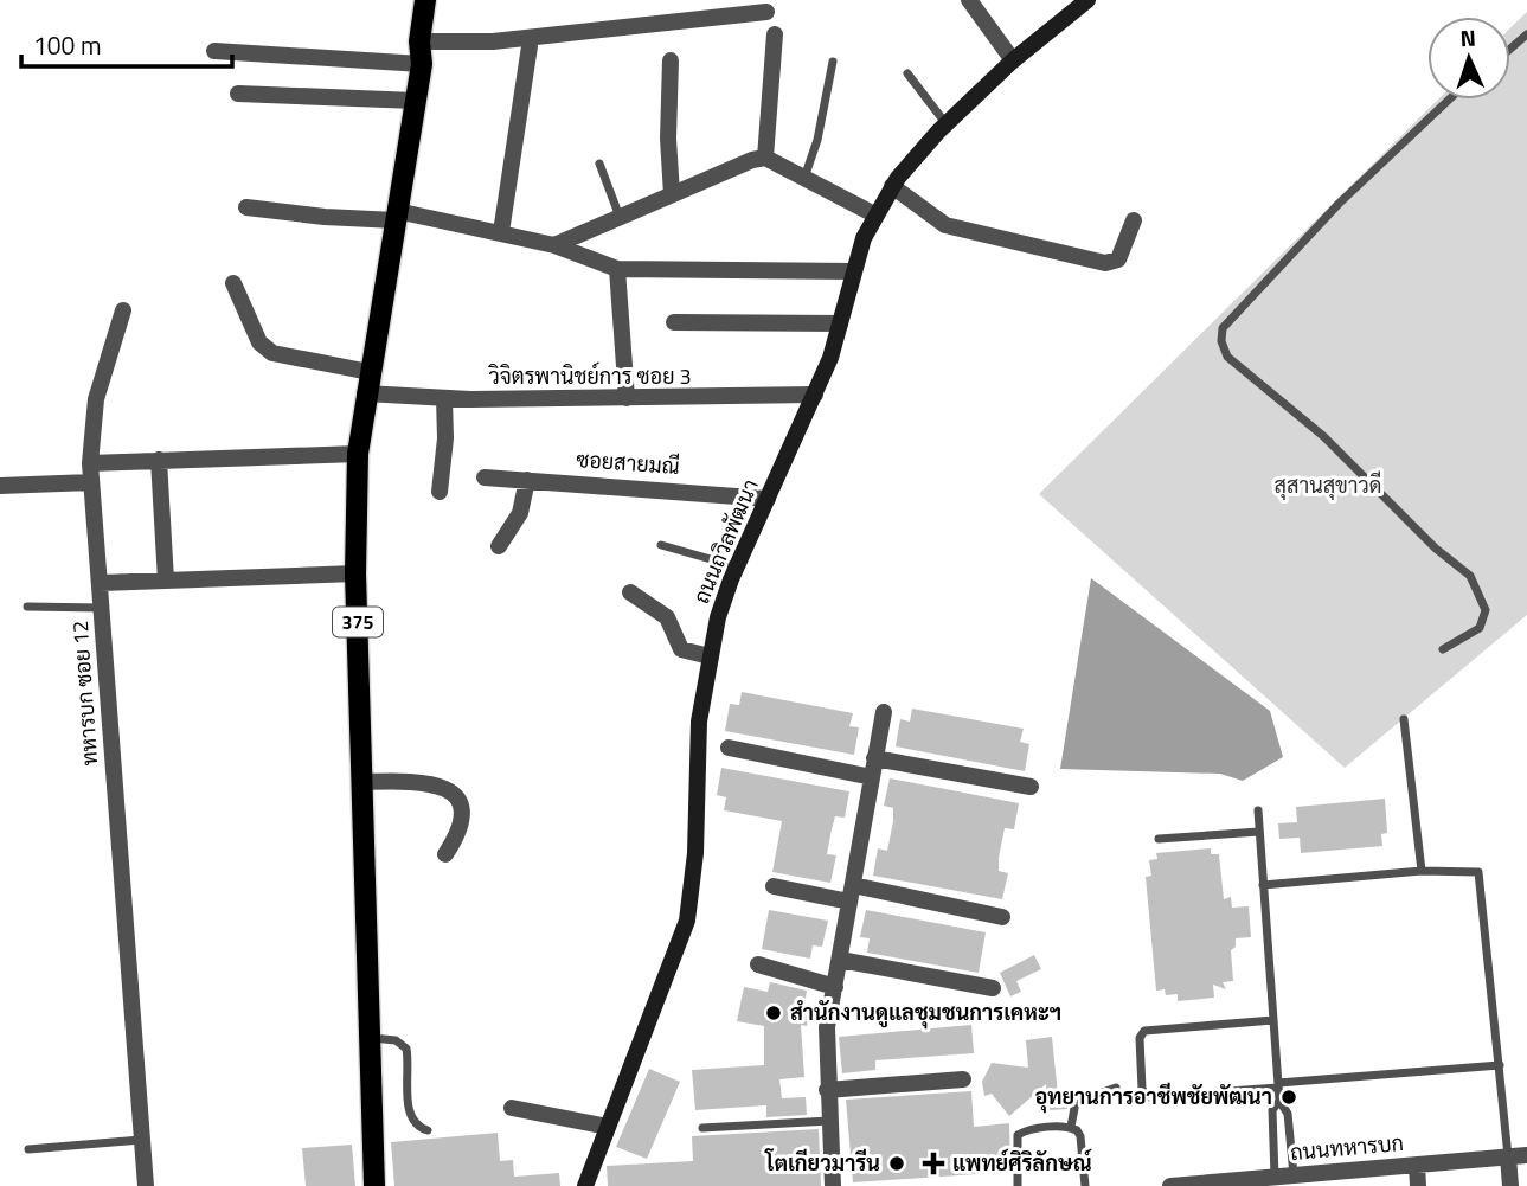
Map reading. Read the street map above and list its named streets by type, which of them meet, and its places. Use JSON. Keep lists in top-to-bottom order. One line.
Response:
{"streets":{"main road":["375"],"street":["วิจิตรพานิชย์การ ซอย 3","ซอยสายมณี","ถนนถวิลพัฒนา","ทหารบก ซอย 12","ถนนทหารบก"]},"crossings":[["วิจิตรพานิชย์การ ซอย 3","ถนนถวิลพัฒนา"],["วิจิตรพานิชย์การ ซอย 3","375"],["ซอยสายมณี","ถนนถวิลพัฒนา"]],"parks":["สุสานสุขาวดี"],"places":{"other":["สำนักงานดูแลชุมชนการเคหะฯ","อุทยานการอาชีพชัยพัฒนา","โตเกียวมารีน"],"health":["แพทย์ศิริลักษณ์"]},"scale_bar":"100 m","north":"top"}
